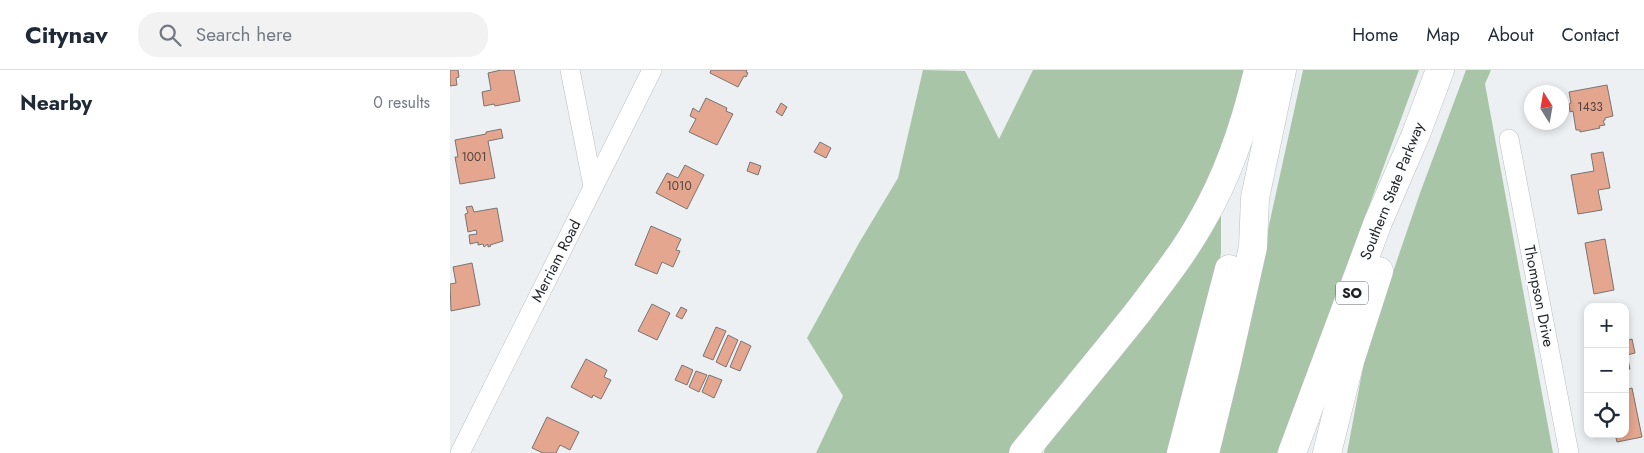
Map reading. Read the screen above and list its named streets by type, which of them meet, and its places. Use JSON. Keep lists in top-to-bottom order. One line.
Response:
{"streets":{"highway":["Southern State Parkway","SO"],"street":["Merriam Road","Thompson Drive"]},"house_numbers":["1433","1001","1010"],"north":"top","page":{"header":"Citynav","search":"Search here","nav":["Home","Map","About","Contact"],"heading":["Nearby","0 results"],"map_buttons":["+","−"]}}
